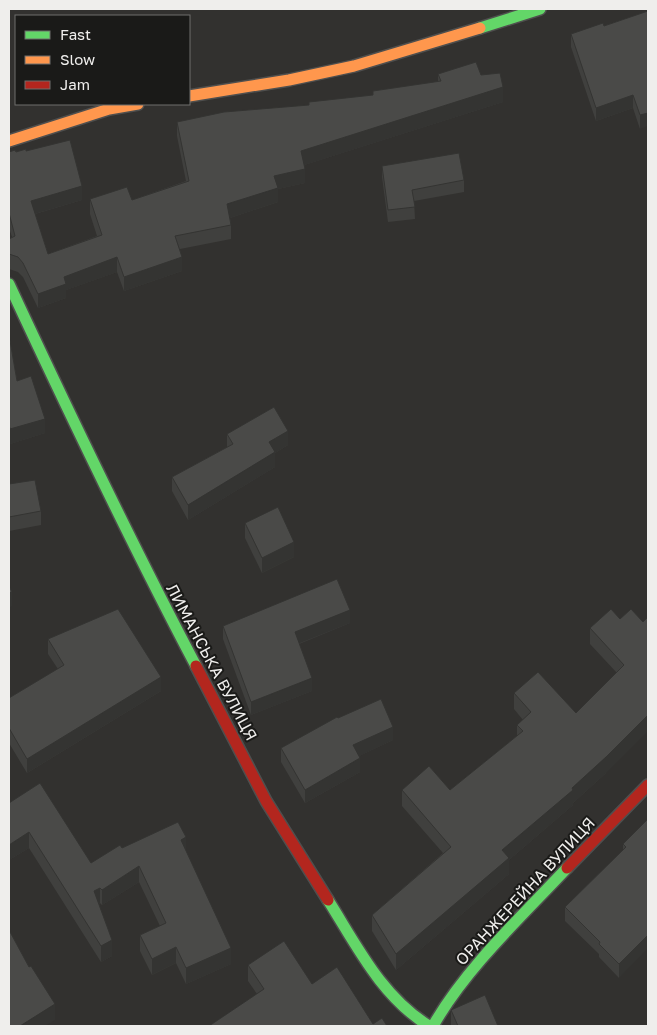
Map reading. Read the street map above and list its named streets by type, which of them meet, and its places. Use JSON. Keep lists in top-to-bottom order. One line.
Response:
{"streets":{"street":["ЛИМАНСЬКА ВУЛИЦЯ","ОРАНЖЕРЕЙНА ВУЛИЦЯ"]},"legend":["Fast","Slow","Jam"]}
